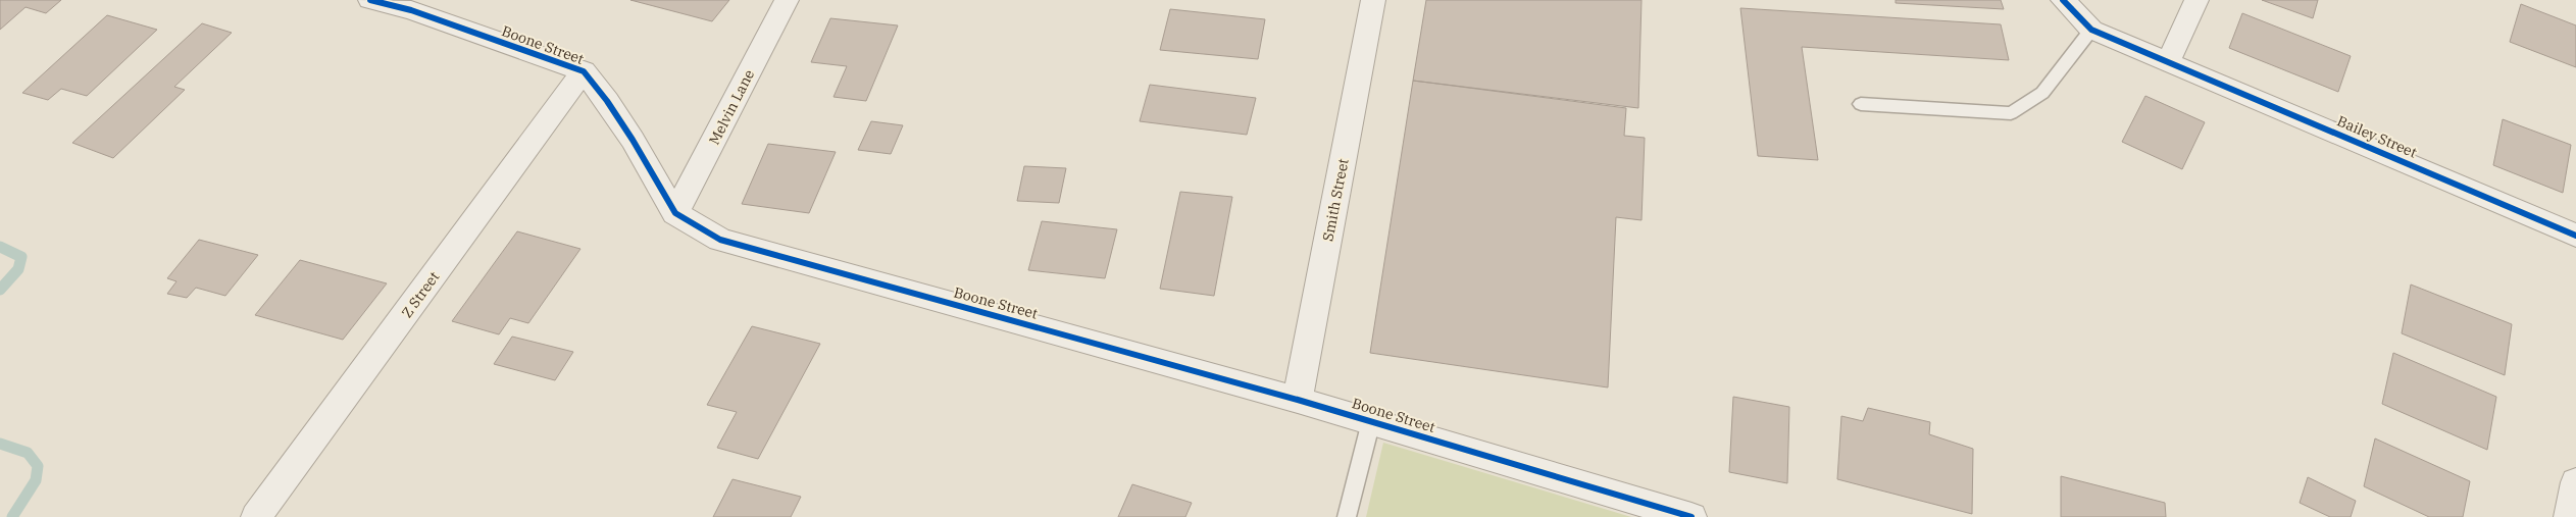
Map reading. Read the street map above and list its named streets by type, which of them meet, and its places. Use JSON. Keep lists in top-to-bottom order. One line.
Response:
{"streets":{"street":["Boone Street","Melvin Lane","Bailey Street","Smith Street","Z Street"]},"crossings":[["Boone Street","Melvin Lane"],["Boone Street","Smith Street"],["Boone Street","Z Street"]]}
